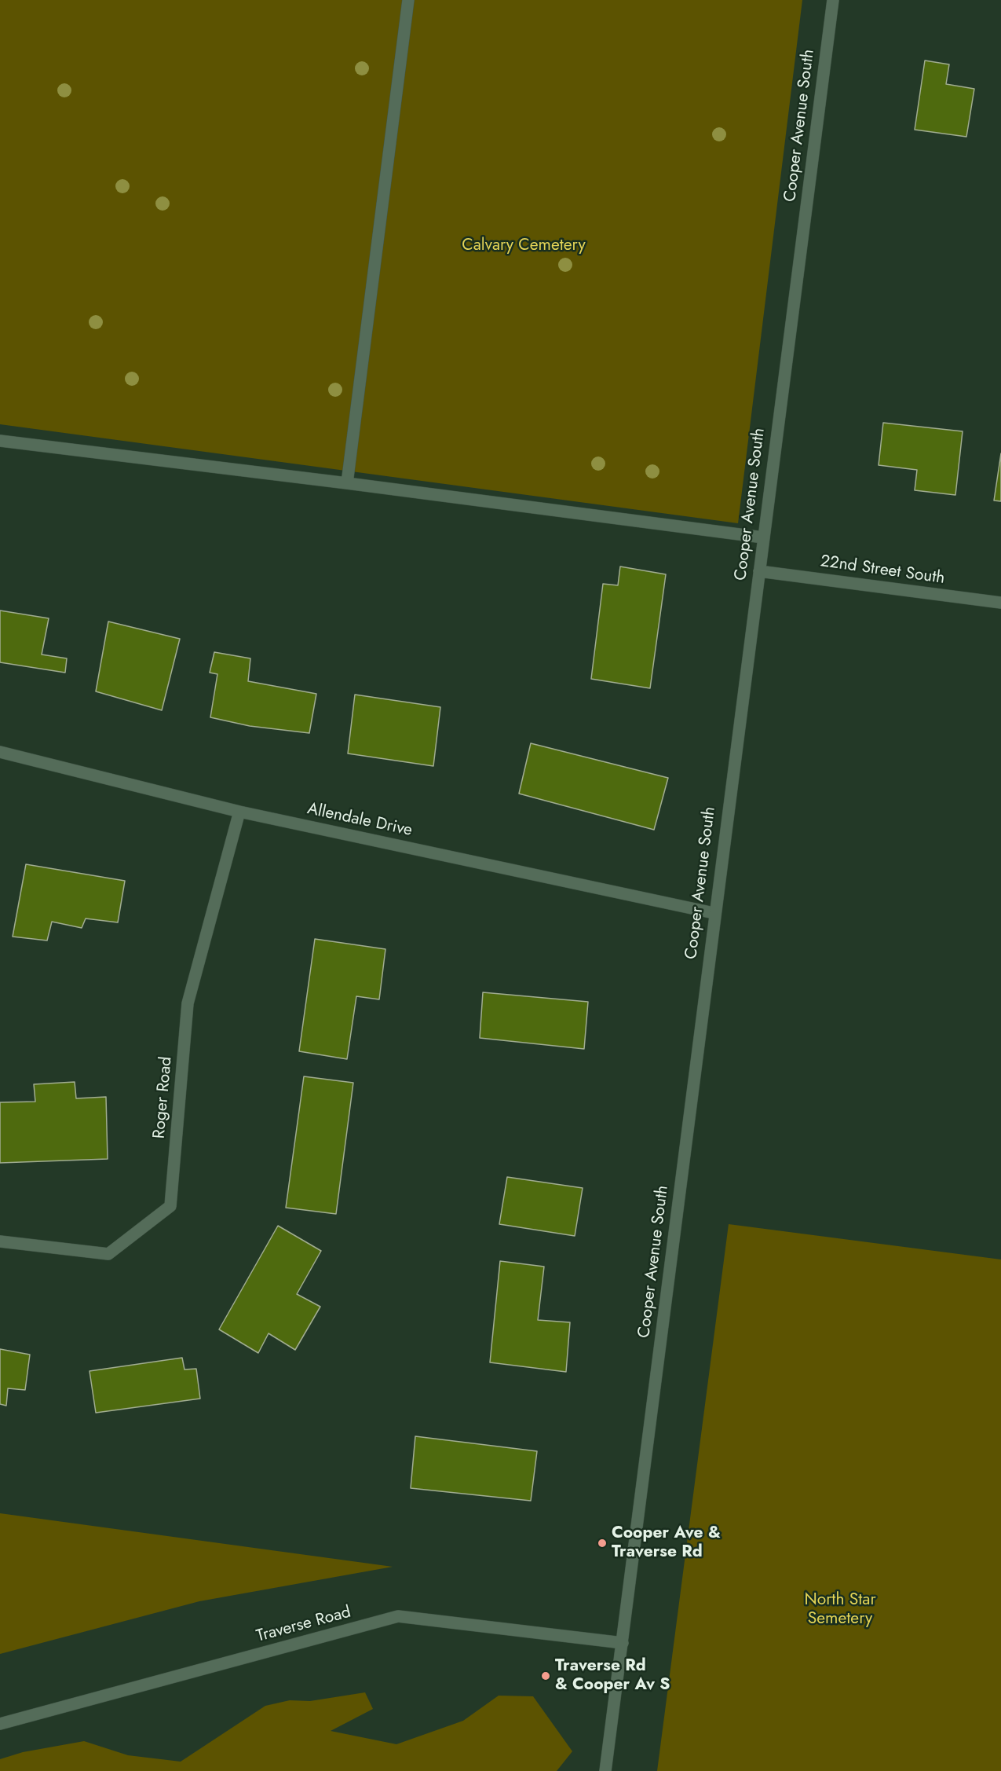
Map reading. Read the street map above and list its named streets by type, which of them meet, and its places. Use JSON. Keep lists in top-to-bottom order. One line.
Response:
{"streets":{"street":["Cooper Avenue South","22nd Street South","Allendale Drive","Roger Road","Traverse Road"]},"crossings":[["Cooper Avenue South","22nd Street South"],["Cooper Avenue South","Allendale Drive"],["Cooper Avenue South","Traverse Road"],["Allendale Drive","Roger Road"]],"parks":["Calvary Cemetery","North Star Semetery"],"places":["Cooper Ave & Traverse Rd","Traverse Rd & Cooper Av S"]}
